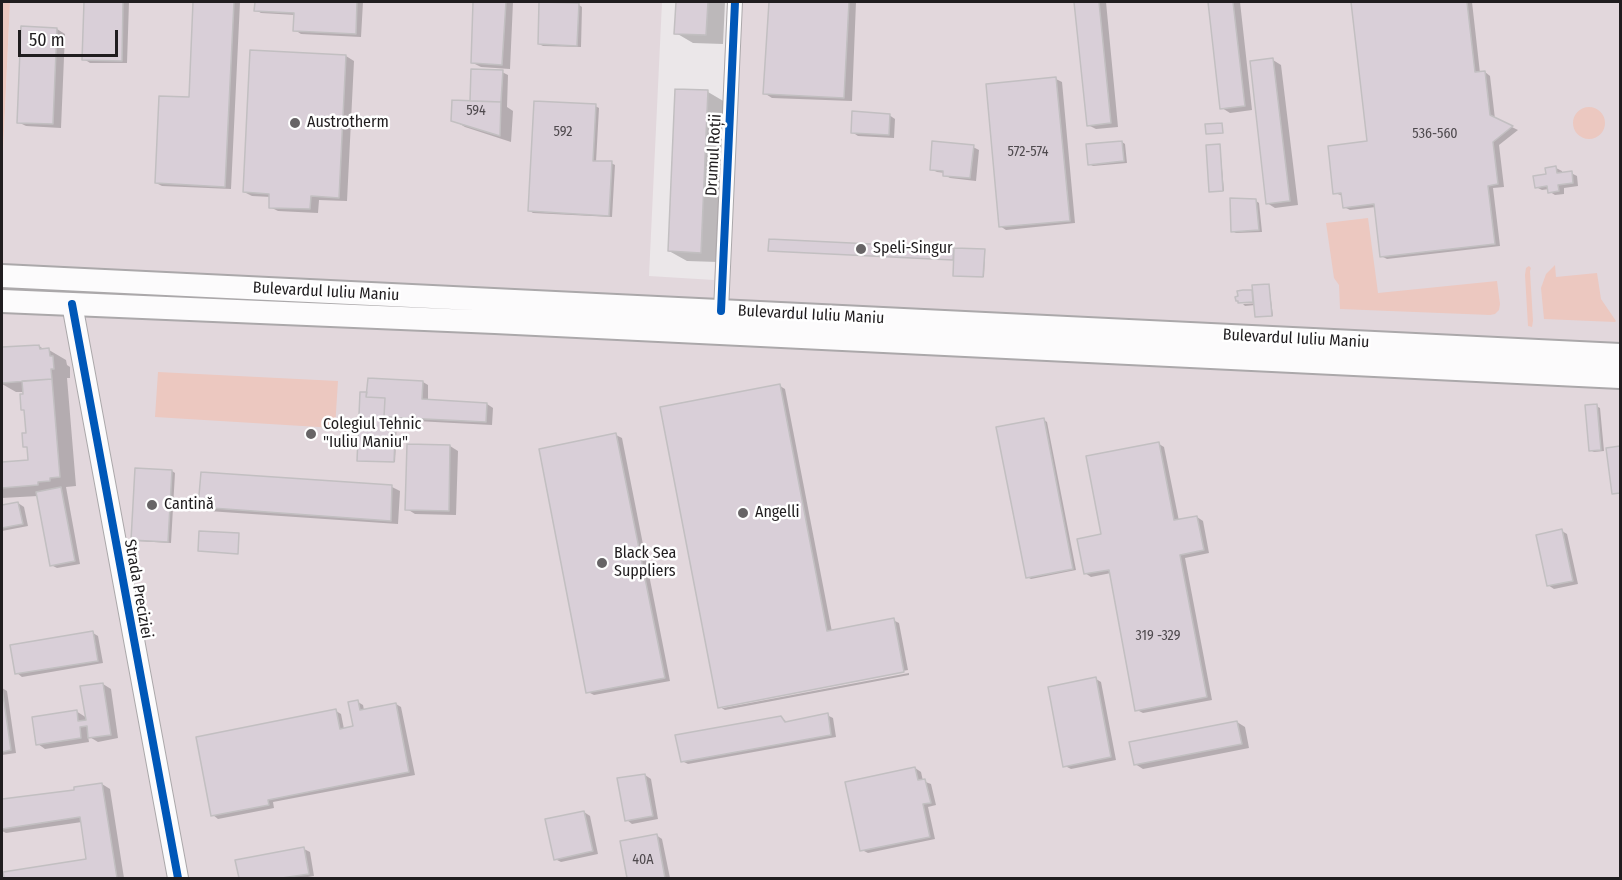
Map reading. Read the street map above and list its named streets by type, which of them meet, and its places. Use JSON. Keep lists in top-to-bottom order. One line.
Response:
{"streets":{"main road":["Bulevardul Iuliu Maniu"],"street":["Drumul Roții","Strada Preciziei"]},"crossings":[["Drumul Roții","Bulevardul Iuliu Maniu"],["Bulevardul Iuliu Maniu","Strada Preciziei"]],"places":["Austrotherm","Speli-Singur","Colegiul Tehnic \"Iuliu Maniu\"","Cantină","Angelli","Black Sea Suppliers"],"house_numbers":["594","592","536-560","572-574","319 -329","40A"],"scale_bar":"50 m"}
